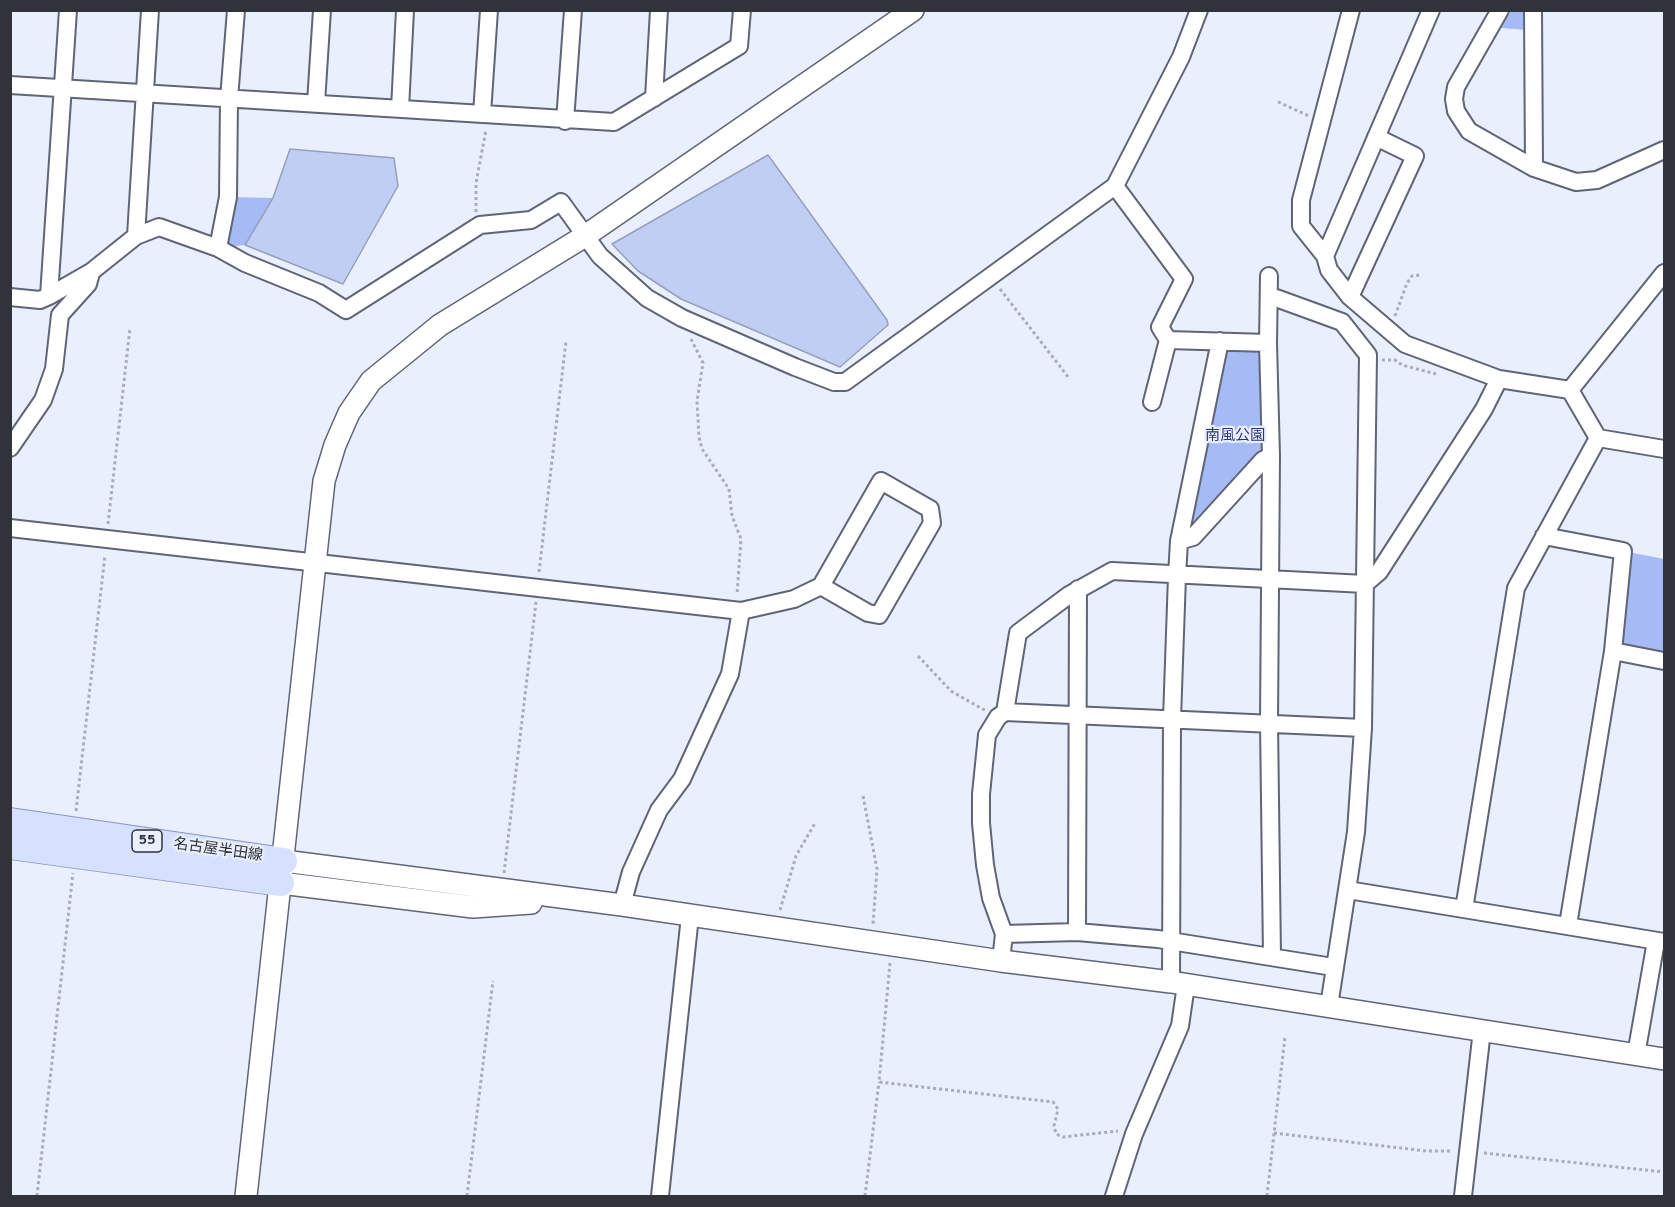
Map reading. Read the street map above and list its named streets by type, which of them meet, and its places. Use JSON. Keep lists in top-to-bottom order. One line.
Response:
{"streets":{"main road":["55","名古屋半田線"]},"parks":["南風公園"]}
